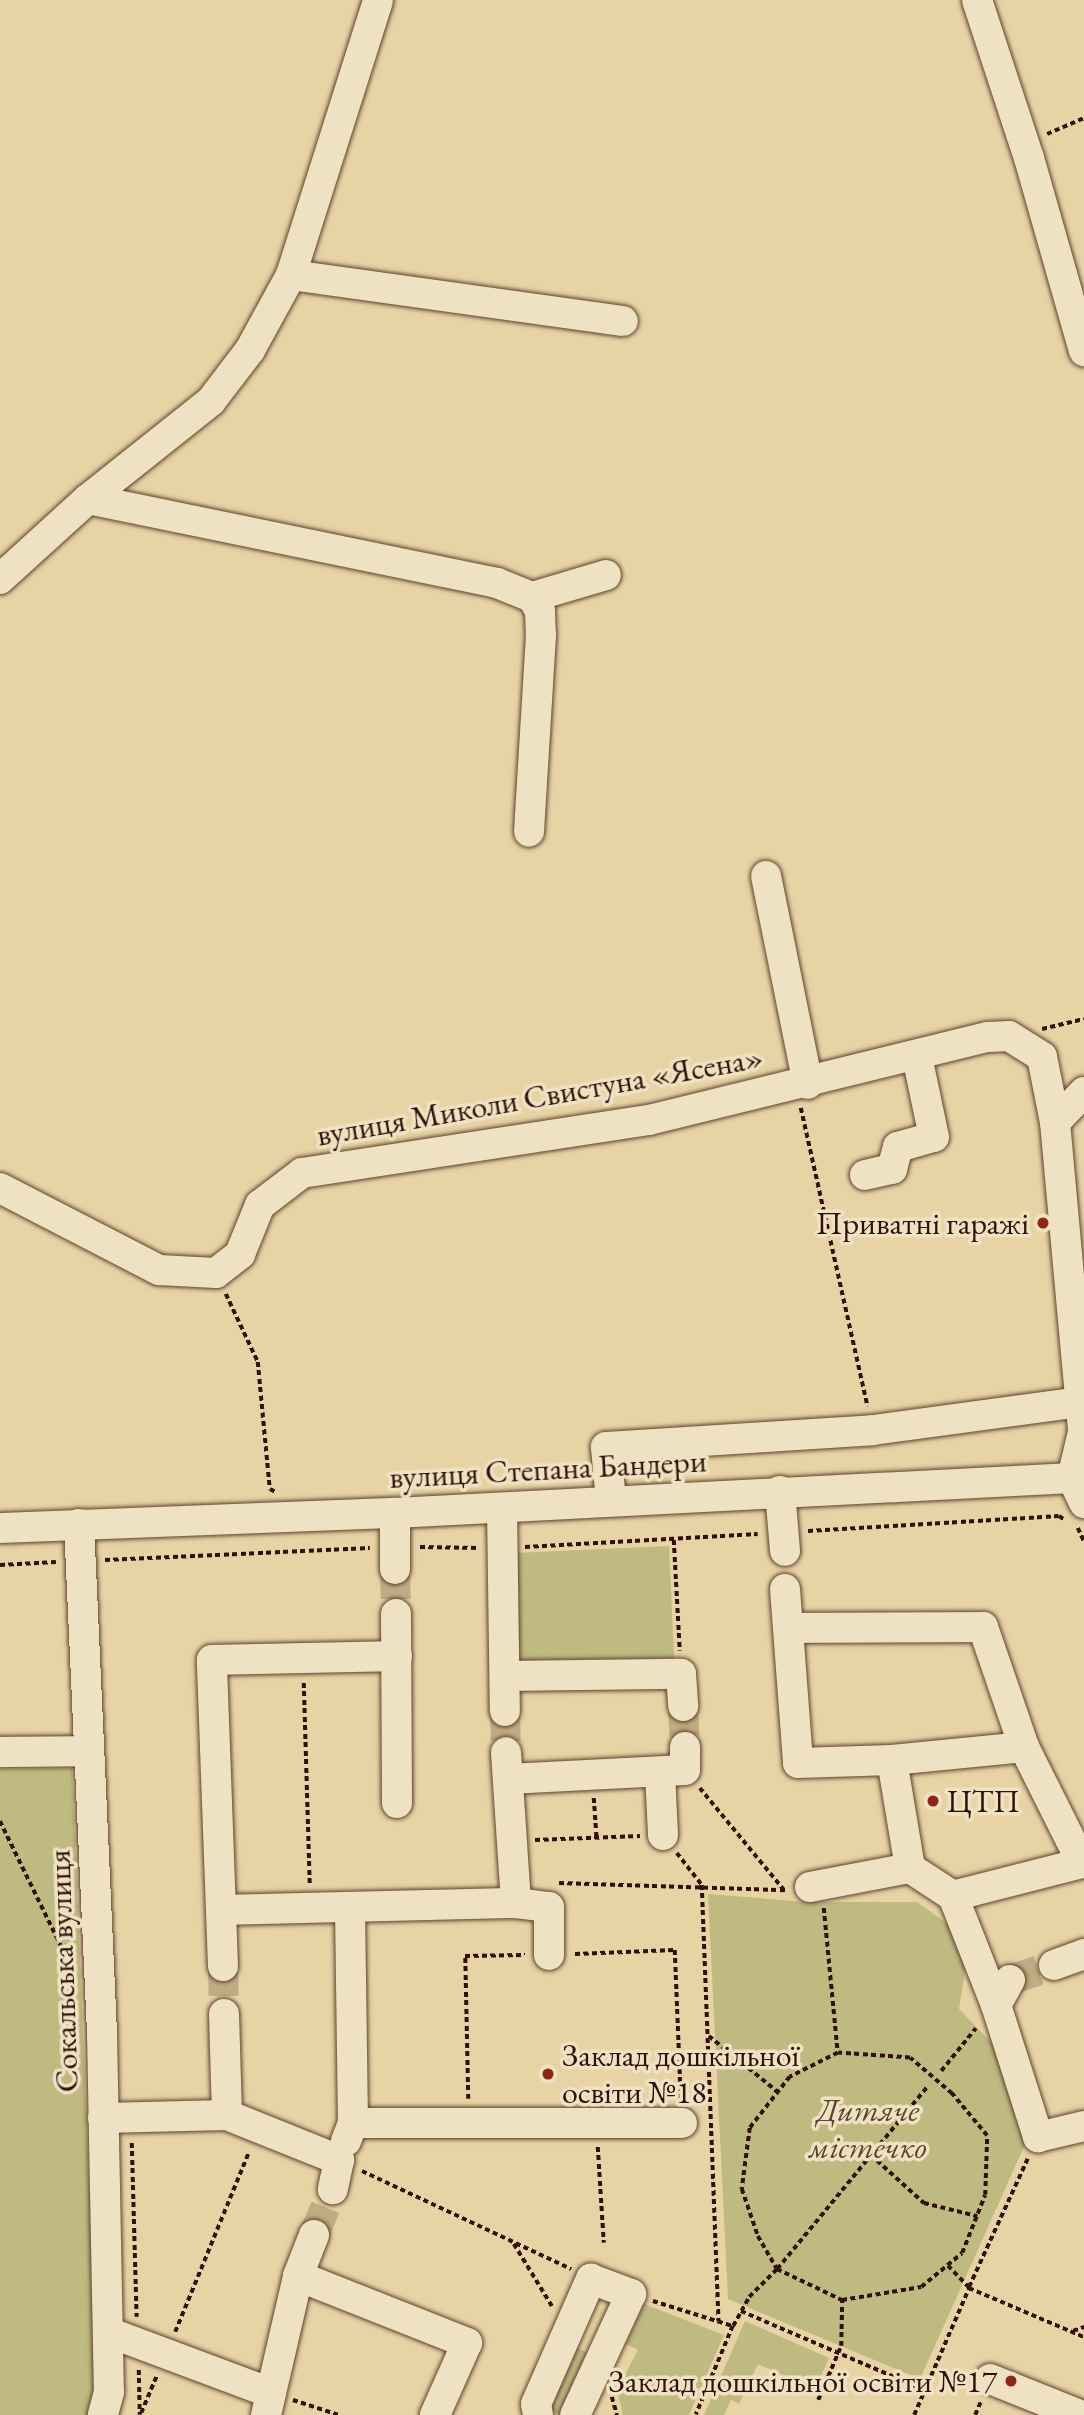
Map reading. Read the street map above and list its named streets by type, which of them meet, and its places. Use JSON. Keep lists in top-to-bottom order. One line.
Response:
{"streets":{"street":["вулиця Миколи Свистуна «Ясена»","вулиця Степана Бандери","Сокальська вулиця"]},"crossings":[["вулиця Степана Бандери","Сокальська вулиця"]],"parks":["Дитяче містечко"],"places":["Приватні гаражі","ЦТП","Заклад дошкільної освіти №18","Заклад дошкільної освіти №17"]}
